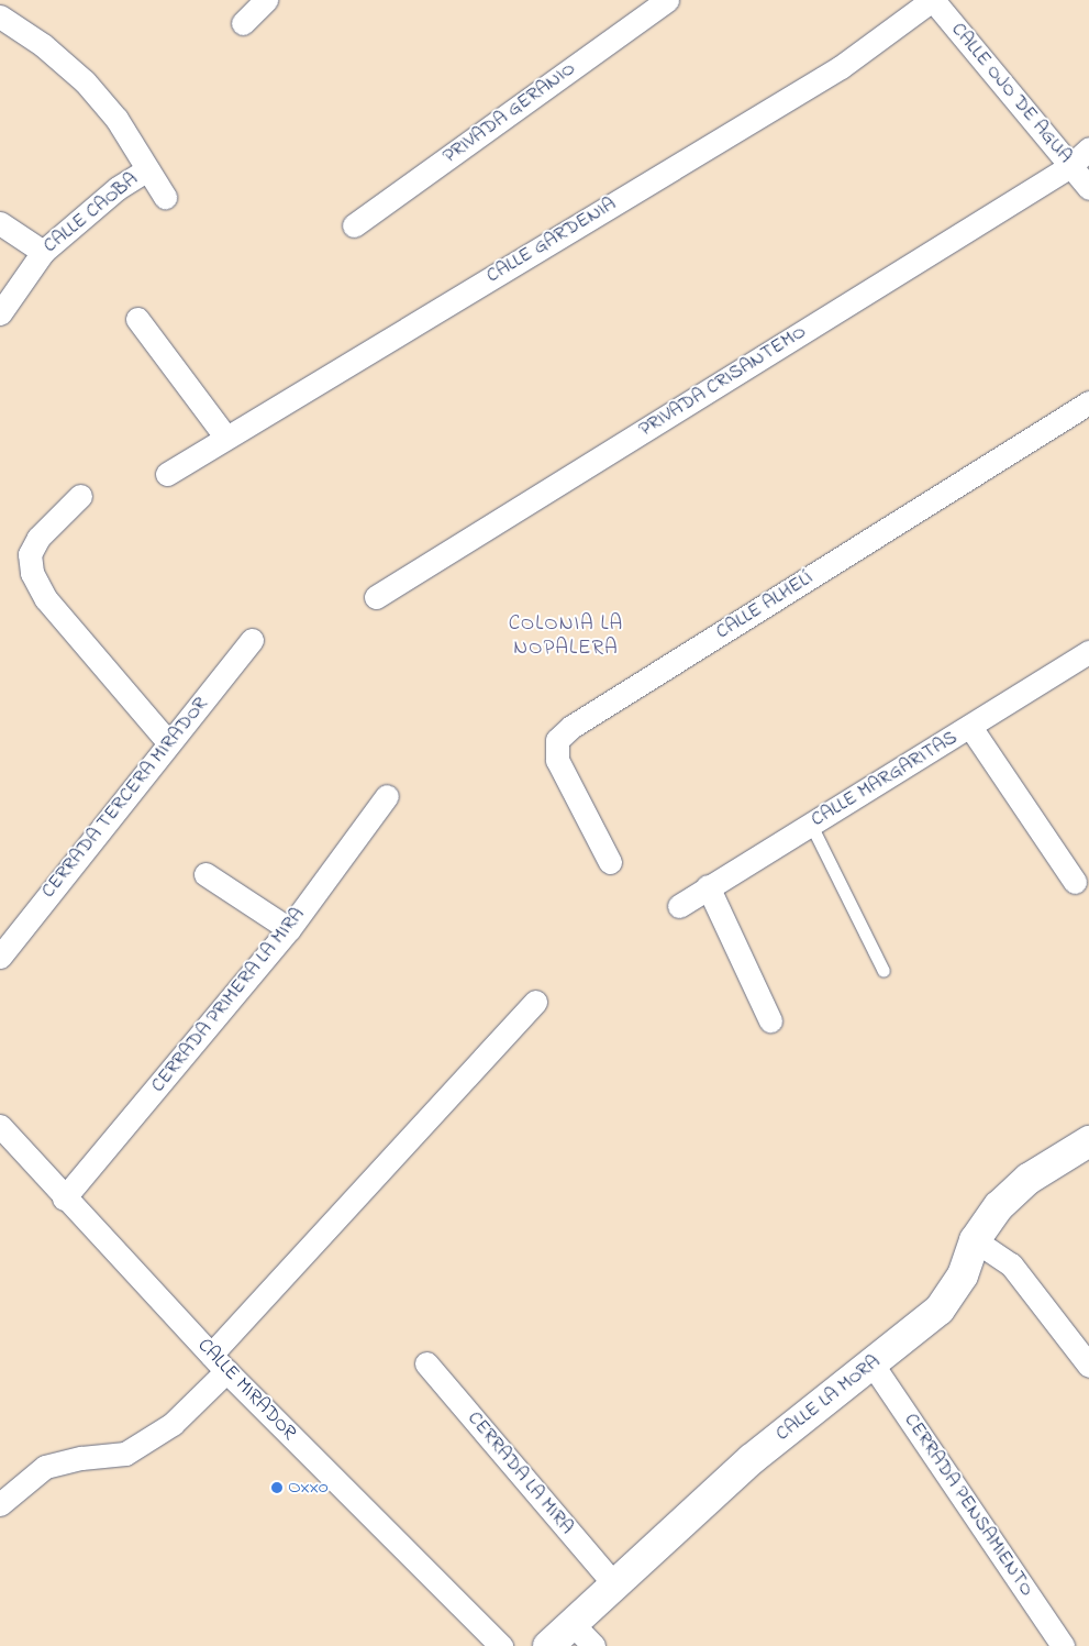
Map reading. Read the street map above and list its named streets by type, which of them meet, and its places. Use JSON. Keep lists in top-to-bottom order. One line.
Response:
{"streets":{"street":["CALLE OJO DE AGUA","PRIVADA GERANIO","CALLE CAOBA","CALLE GARDENIA","PRIVADA CRISANTEMO","CALLE ALHELÍ","CALLE MARGARITAS","CERRADA TERCERA MIRADOR","CERRADA PRIMERA LA MIRA","CALLE MIRADOR","CALLE LA MORA","CERRADA LA MIRA","CERRADA PENSAMIENTO"]},"crossings":[["CALLE OJO DE AGUA","CALLE GARDENIA"],["CALLE OJO DE AGUA","PRIVADA CRISANTEMO"],["CERRADA PRIMERA LA MIRA","CALLE MIRADOR"],["CALLE LA MORA","CERRADA LA MIRA"],["CALLE LA MORA","CERRADA PENSAMIENTO"]],"districts":["COLONIA LA NOPALERA"],"places":["Oxxo"]}
